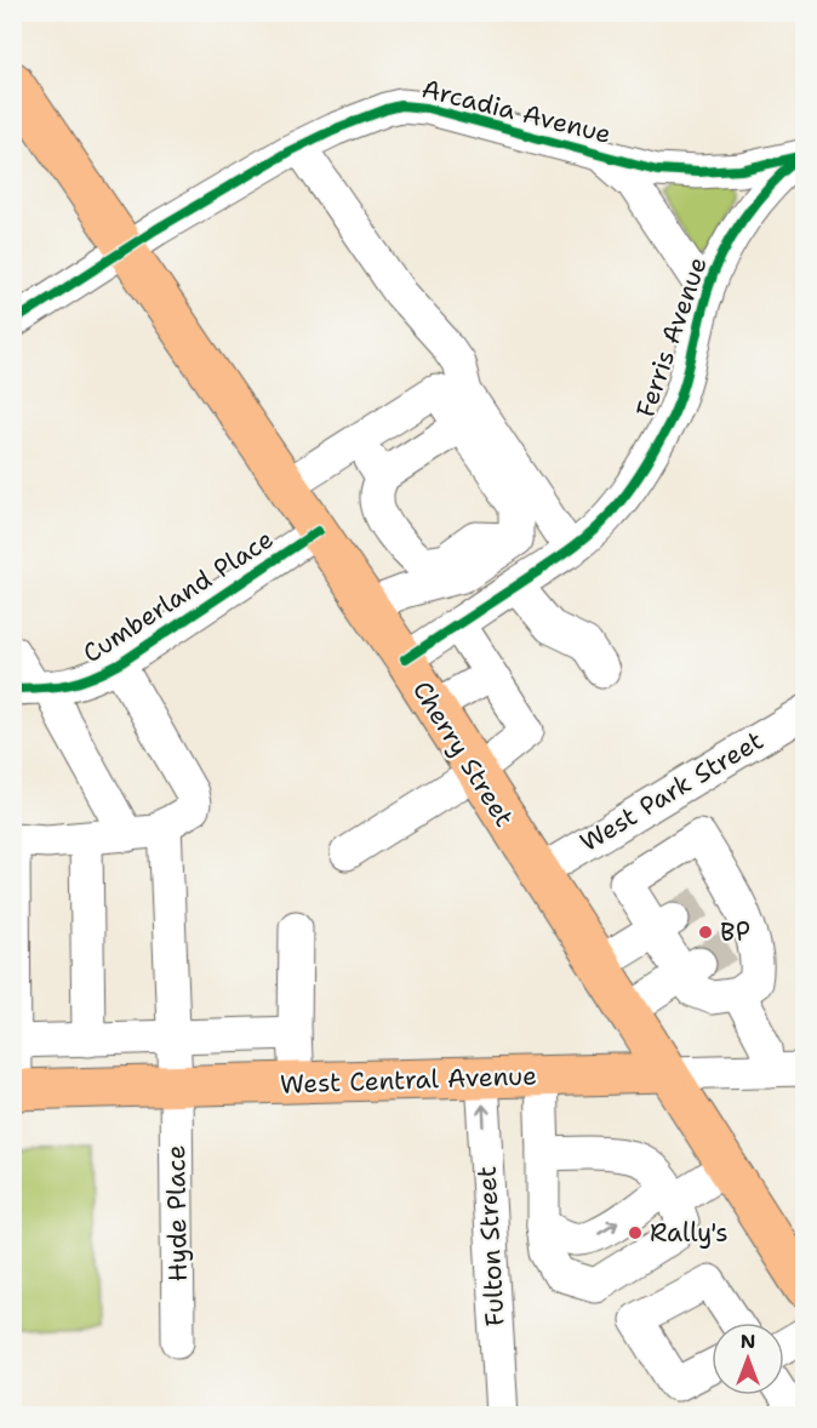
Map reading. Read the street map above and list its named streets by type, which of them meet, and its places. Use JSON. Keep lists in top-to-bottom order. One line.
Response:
{"streets":{"main road":["Cherry Street","West Central Avenue"],"street":["Arcadia Avenue","Ferris Avenue","Cumberland Place","West Park Street","Hyde Place","Fulton Street"]},"crossings":[["Arcadia Avenue","Ferris Avenue"],["Arcadia Avenue","Cherry Street"],["Ferris Avenue","Cherry Street"],["Cumberland Place","Cherry Street"],["Cherry Street","West Park Street"],["Cherry Street","West Central Avenue"],["West Central Avenue","Hyde Place"],["West Central Avenue","Fulton Street"]],"places":["BP","Rally's"],"north":"top"}
